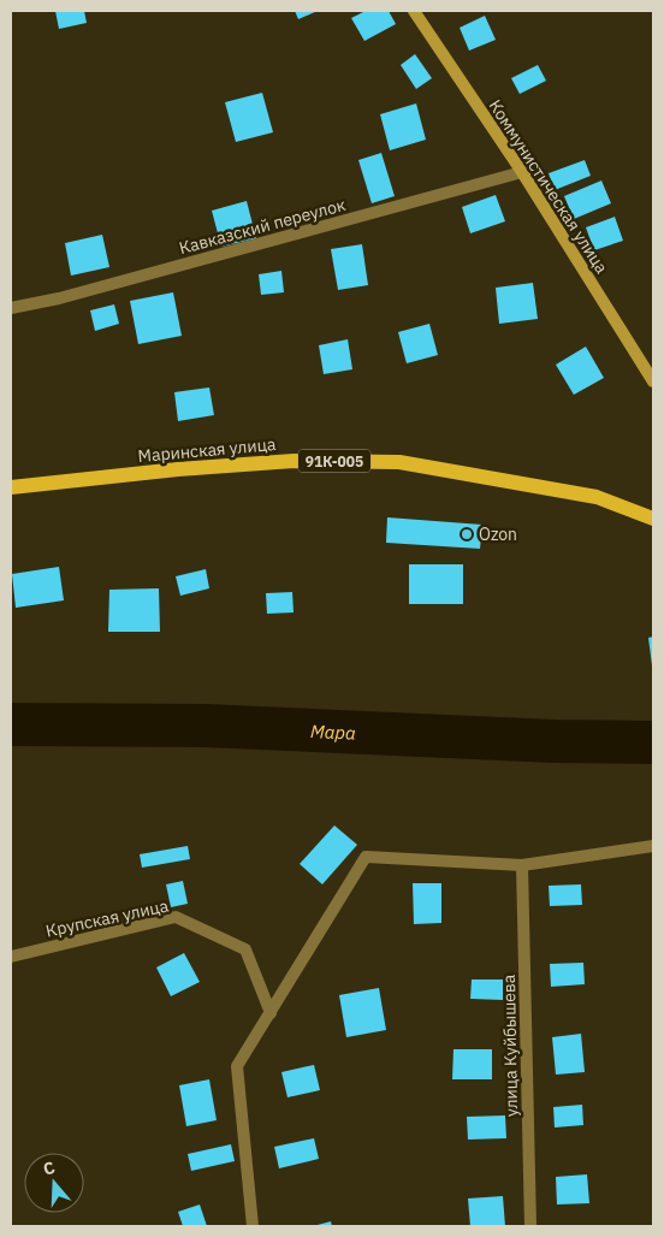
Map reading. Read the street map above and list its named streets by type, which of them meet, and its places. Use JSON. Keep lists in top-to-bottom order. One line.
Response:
{"streets":{"main road":["Маринская улица","91К-005"],"street":["Коммунистическая улица","Кавказский переулок","Крупская улица","улица Куйбышева"]},"crossings":[["Коммунистическая улица","Кавказский переулок"]],"water":["Мара"],"places":["Ozon"],"north":"top"}
